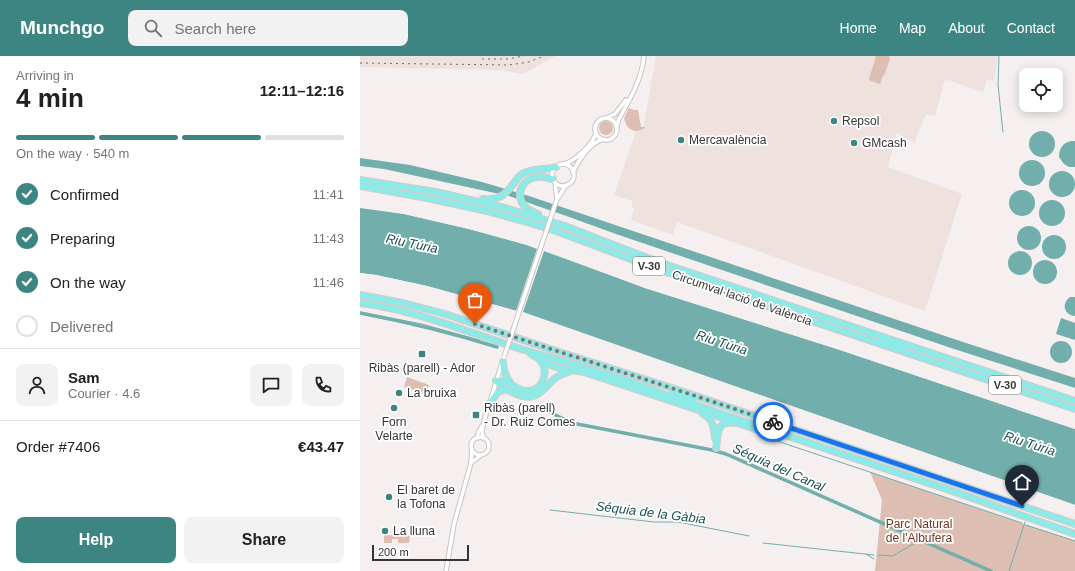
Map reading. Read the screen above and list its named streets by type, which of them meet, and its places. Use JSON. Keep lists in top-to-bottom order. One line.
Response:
{"streets":{"highway":["V-30","Circumval·lació de València"]},"water":["Riu Túria","Séquia del Canal","Séquia de la Gàbia"],"parks":["Parc Natural de l'Albufera"],"places":{"other":["Repsol","Mercavalència","GMcash","La bruixa","Forn Velarte","El baret de la Tofona","La lluna"],"transit":["Ribàs (parell) - Ador","Ribàs (parell) - Dr. Ruiz Comes"]},"scale_bar":"200 m","page":{"header":"Munchgo","search":"Search here","nav":["Home","Map","About","Contact"],"heading":["4 min","Arriving in","12:11–12:16"],"panel":["Sam","Courier · 4.6","Order #7406","€43.47"],"bar":"On the way · 540 m","list":[["Confirmed","11:41"],["Preparing","11:43"],["On the way","11:46"],"Delivered"],"buttons":["Help","Share"],"scale":"200 m"}}
